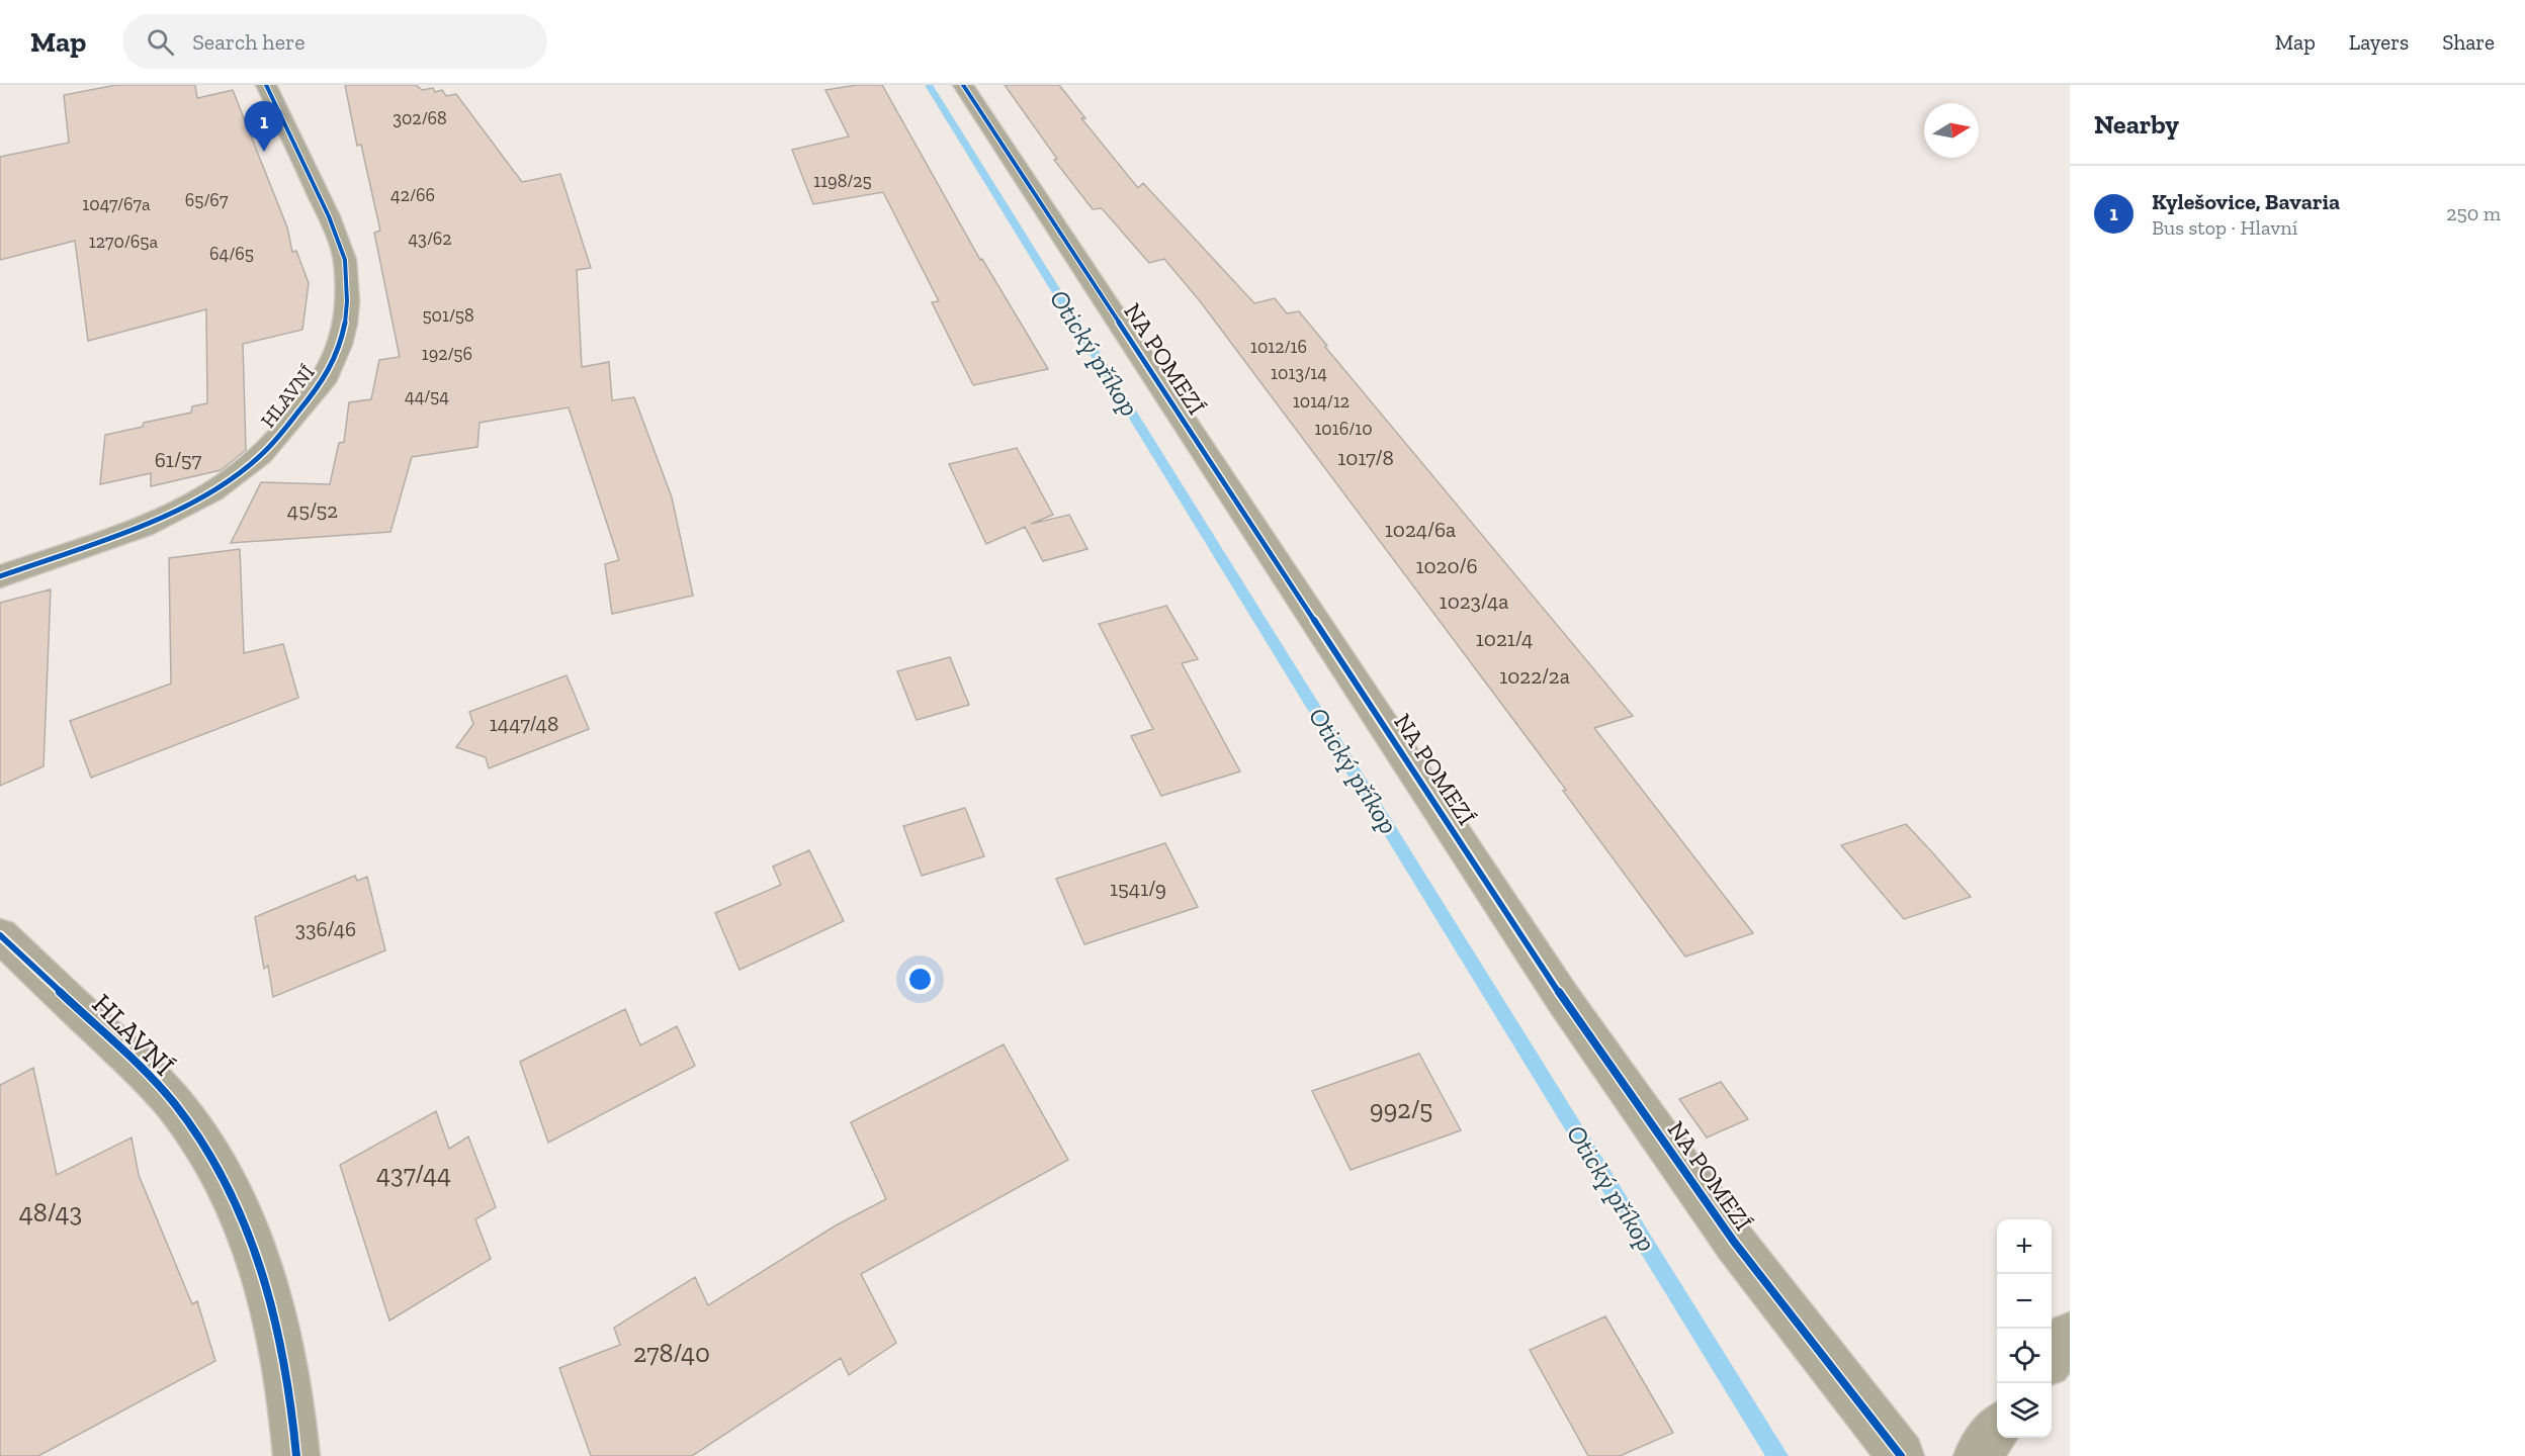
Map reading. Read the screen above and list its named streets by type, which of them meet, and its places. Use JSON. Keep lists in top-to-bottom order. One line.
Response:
{"streets":{"street":["NA POMEZÍ","HLAVNÍ"]},"water":["Otický příkop"],"house_numbers":["302/68","1198/25","42/66","65/67","1047/67a","43/62","1270/65a","64/65","501/58","1012/16","192/56","1013/14","44/54","1014/12","1016/10","1017/8","61/57","45/52","1024/6a","1020/6","1023/4a","1021/4","1022/2a","1447/48","1541/9","336/46","992/5","437/44","48/43","278/40"],"north":"right","page":{"header":"Map","search":"Search here","nav":["Map","Layers","Share"],"heading":"Nearby","pins":"1","list":[{"mark":"1","name":"Kylešovice, Bavaria","note":"Bus stop · Hlavní","value":"250 m"}],"map_buttons":["+","−"]}}
